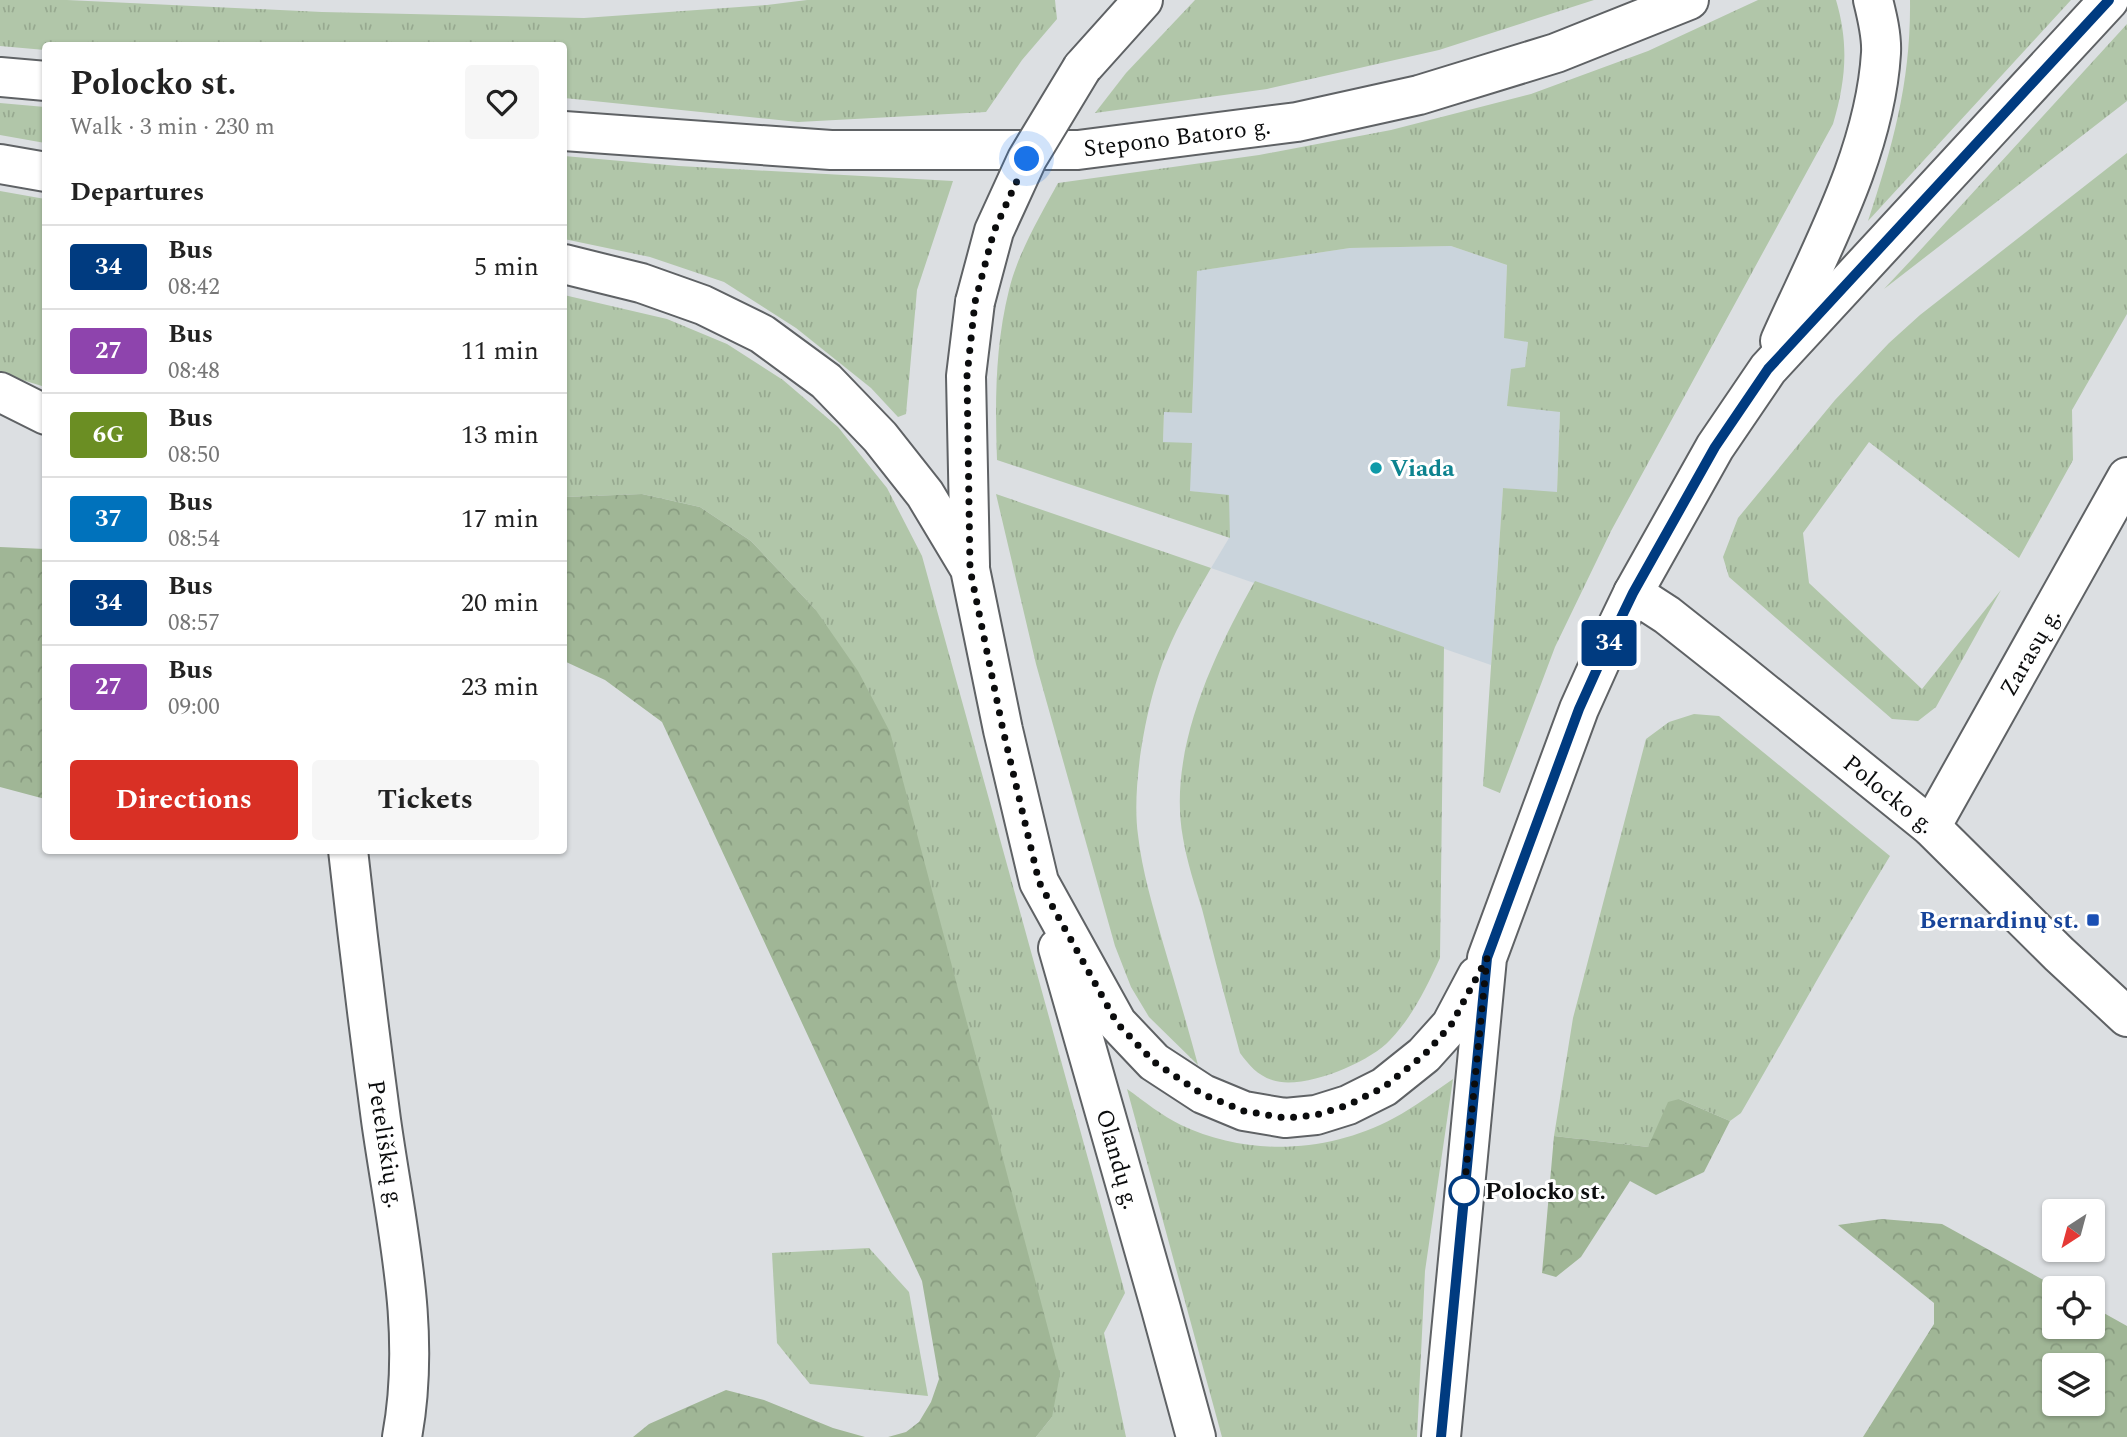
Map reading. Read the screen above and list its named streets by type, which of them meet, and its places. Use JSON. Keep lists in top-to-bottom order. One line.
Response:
{"streets":{"main road":["Stepono Batoro g.","Zarasų g.","Polocko g.","Peteliškių g.","Olandų g."]},"crossings":[["Zarasų g.","Polocko g."]],"places":{"other":["Viada","Polocko st."],"transit":["Bernardinų st."]},"lines":["bus line 34"],"north":"bottom left","page":{"on_map":"34","heading":[["Polocko st.","Walk · 3 min · 230 m"],"Departures"],"list":[{"mark":"34","name":"Bus","note":"08:42","value":"5 min"},{"mark":"27","name":"Bus","note":"08:48","value":"11 min"},{"mark":"6G","name":"Bus","note":"08:50","value":"13 min"},{"mark":"37","name":"Bus","note":"08:54","value":"17 min"},{"mark":"34","name":"Bus","note":"08:57","value":"20 min"},{"mark":"27","name":"Bus","note":"09:00","value":"23 min"}],"buttons":["Directions","Tickets"]}}
